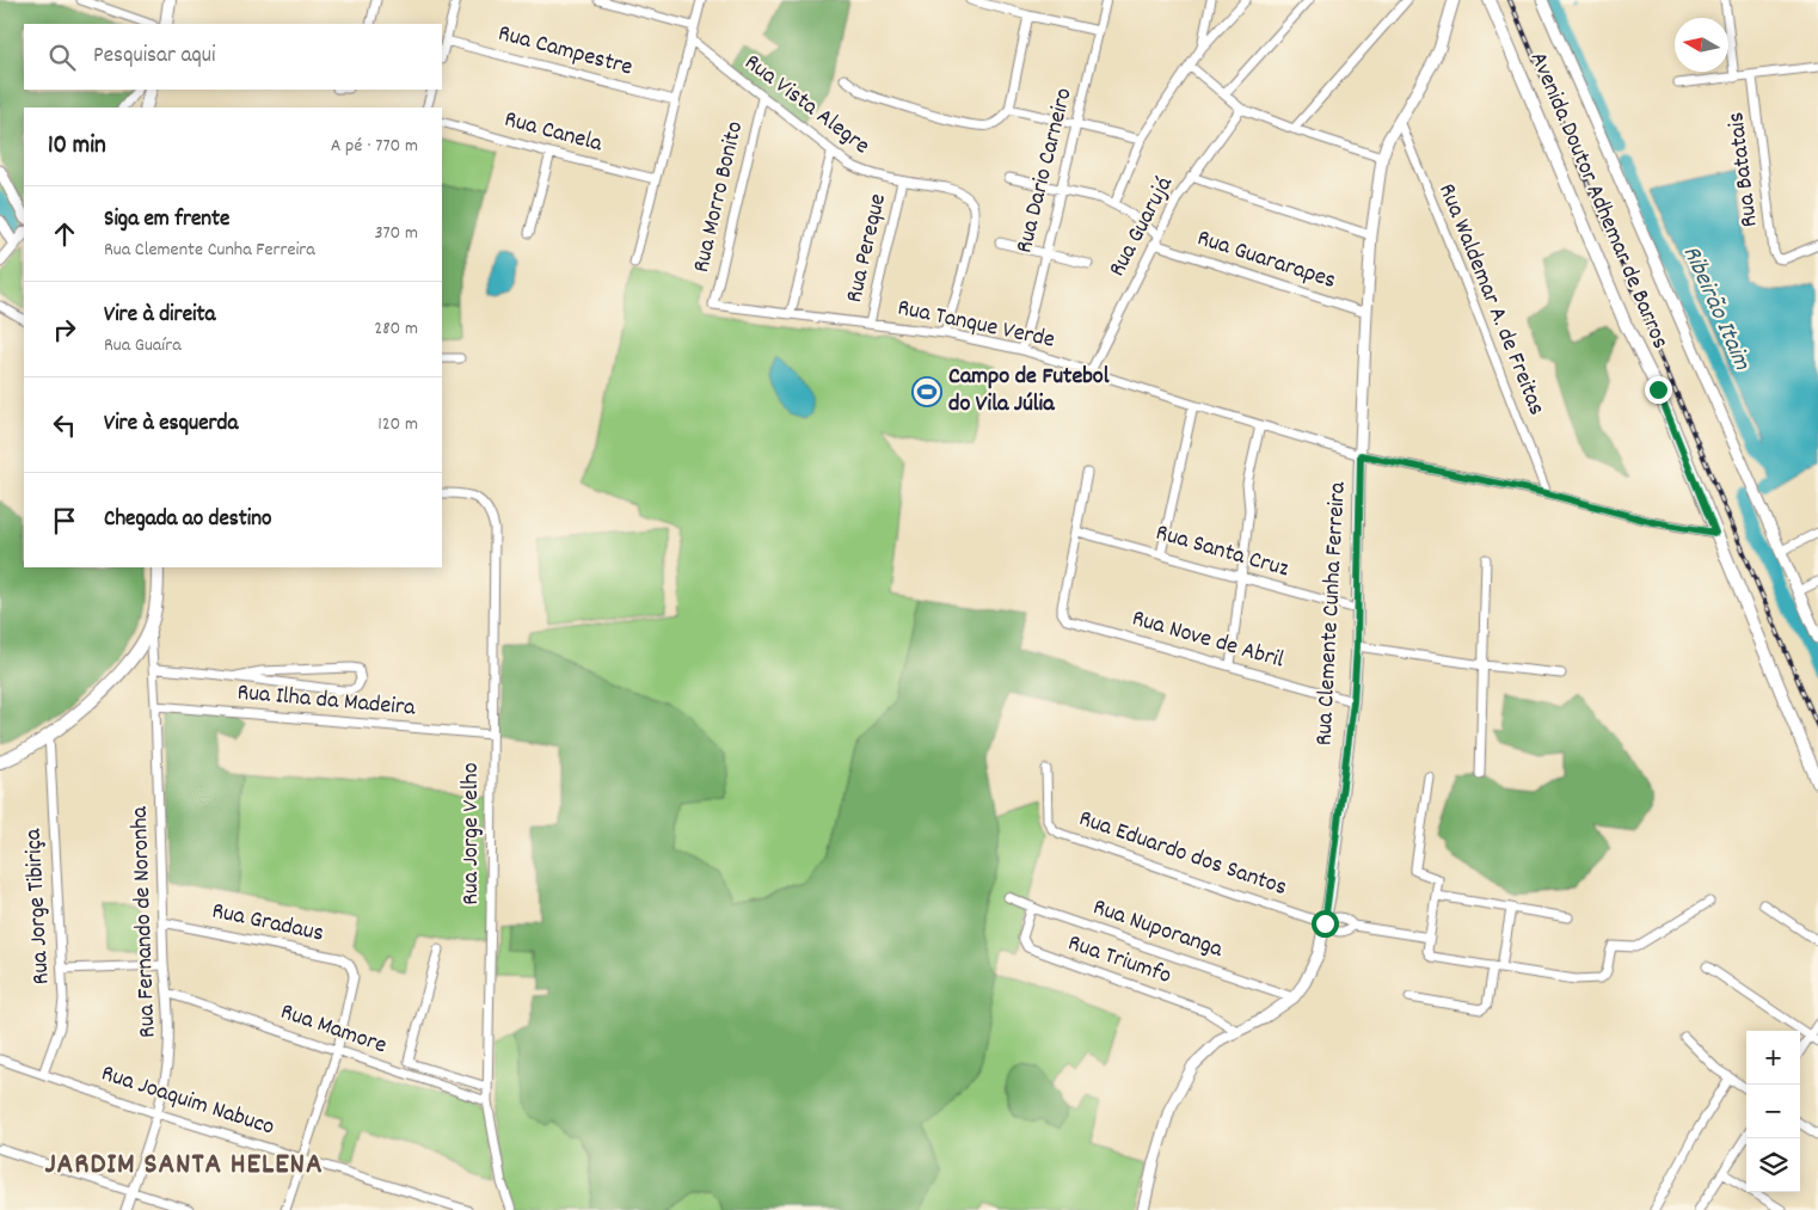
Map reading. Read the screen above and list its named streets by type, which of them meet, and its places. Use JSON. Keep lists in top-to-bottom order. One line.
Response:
{"streets":{"main road":["Avenida Doutor Adhemar de Barros"],"street":["Rua Campestre","Rua Vista Alegre","Rua Canela","Rua Batatais","Rua Dario Carneiro","Rua Morro Bonito","Rua Guarujá","Rua Pereque","Rua Guararapes","Rua Waldemar A. de Freitas","Rua Tanque Verde","Rua Santa Cruz","Rua Clemente Cunha Ferreira","Rua Nove de Abril","Rua Ilha da Madeira","Rua Jorge Velho","Rua Eduardo dos Santos","Rua Jorge Tibiriça","Rua Fernando de Noronha","Rua Gradaus","Rua Nuporanga","Rua Triumfo","Rua Mamore","Rua Joaquim Nabuco"]},"crossings":[["Rua Vista Alegre","Rua Morro Bonito"],["Rua Vista Alegre","Rua Pereque"],["Rua Vista Alegre","Rua Tanque Verde"],["Rua Dario Carneiro","Rua Guararapes"],["Rua Dario Carneiro","Rua Tanque Verde"],["Rua Morro Bonito","Rua Tanque Verde"],["Avenida Doutor Adhemar de Barros","Rua Tanque Verde"],["Rua Guarujá","Rua Guararapes"],["Rua Guarujá","Rua Tanque Verde"],["Rua Pereque","Rua Tanque Verde"],["Rua Guararapes","Rua Clemente Cunha Ferreira"],["Rua Waldemar A. de Freitas","Rua Tanque Verde"],["Rua Waldemar A. de Freitas","Rua Clemente Cunha Ferreira"],["Rua Tanque Verde","Rua Clemente Cunha Ferreira"],["Rua Santa Cruz","Rua Clemente Cunha Ferreira"],["Rua Santa Cruz","Rua Nove de Abril"],["Rua Clemente Cunha Ferreira","Rua Nove de Abril"],["Rua Clemente Cunha Ferreira","Rua Eduardo dos Santos"],["Rua Clemente Cunha Ferreira","Rua Nuporanga"],["Rua Clemente Cunha Ferreira","Rua Triumfo"],["Rua Ilha da Madeira","Rua Jorge Velho"],["Rua Ilha da Madeira","Rua Fernando de Noronha"],["Rua Jorge Velho","Rua Mamore"],["Rua Jorge Tibiriça","Rua Joaquim Nabuco"],["Rua Fernando de Noronha","Rua Gradaus"],["Rua Fernando de Noronha","Rua Mamore"],["Rua Fernando de Noronha","Rua Joaquim Nabuco"],["Rua Gradaus","Rua Mamore"],["Rua Nuporanga","Rua Triumfo"]],"districts":["JARDIM SANTA HELENA"],"water":["Ribeirão Itaim"],"places":{"sports":["Campo de Futebol do Vila Júlia"]},"north":"left","page":{"search":"Pesquisar aqui","heading":["10 min","A pé · 770 m"],"list":[["Siga em frente","Rua Clemente Cunha Ferreira","370 m"],["Vire à direita","Rua Guaíra","280 m"],["Vire à esquerda","120 m"],"Chegada ao destino"],"map_buttons":["+","−"]}}
